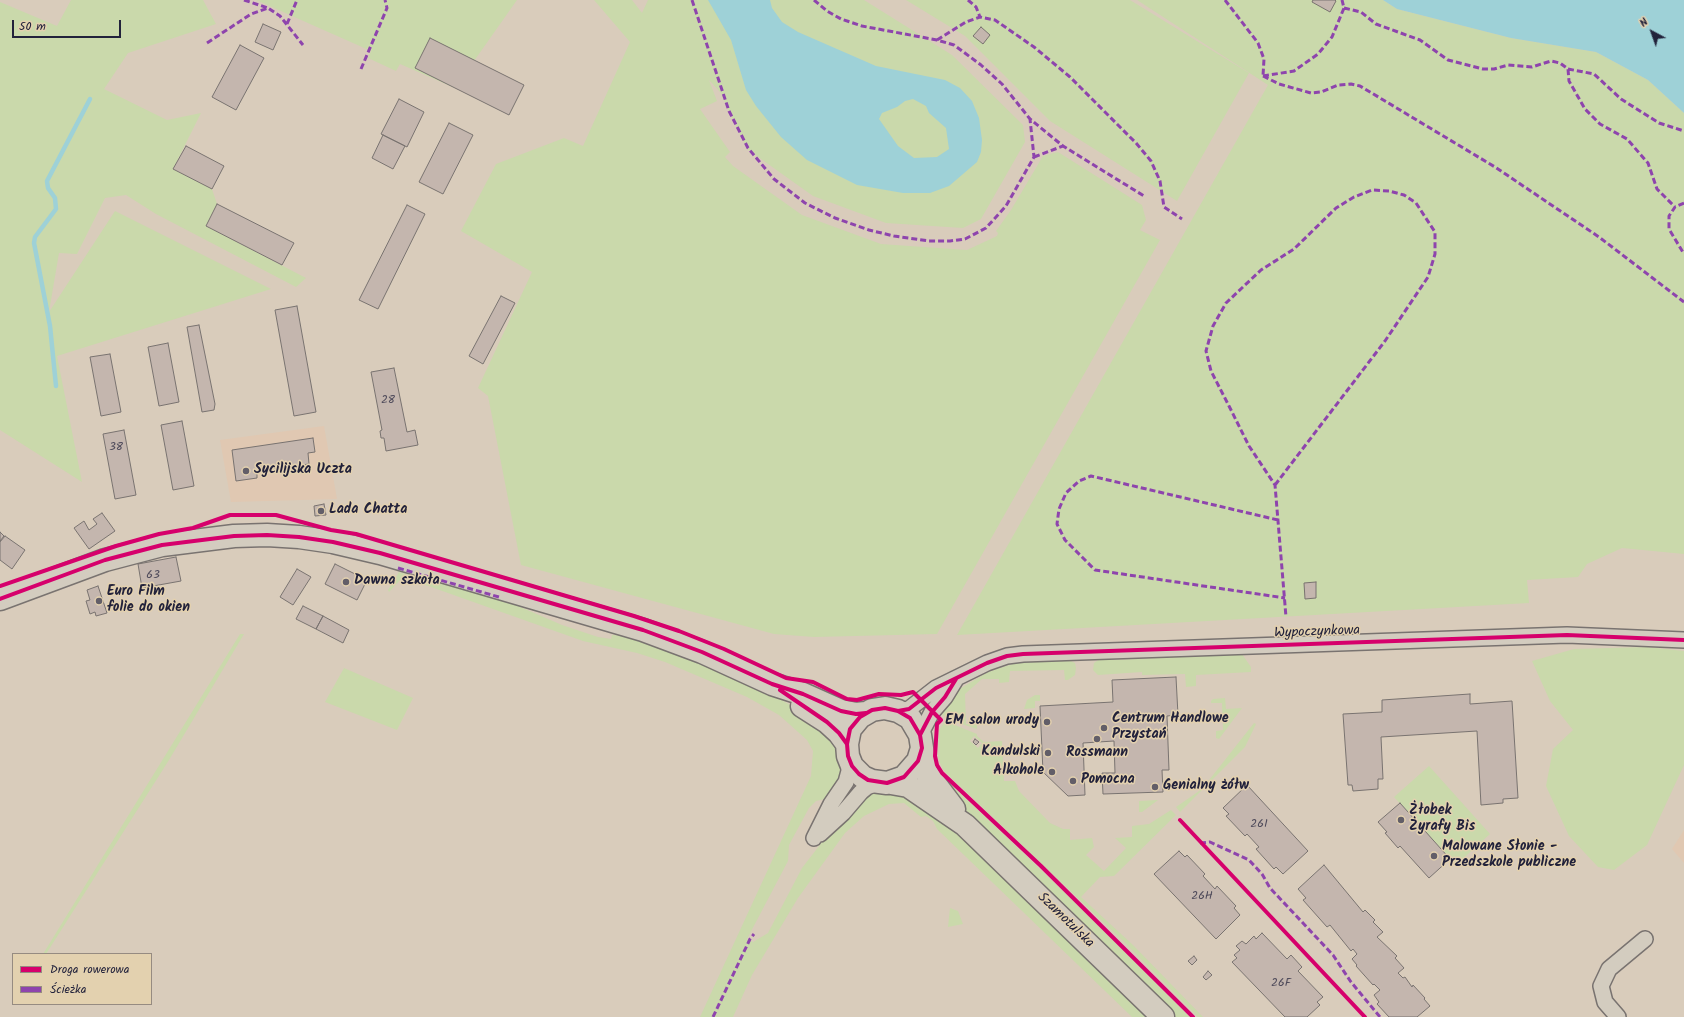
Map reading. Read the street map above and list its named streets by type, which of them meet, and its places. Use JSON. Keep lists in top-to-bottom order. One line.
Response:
{"streets":{"street":["Wypoczynkowa","Szamotulska"]},"crossings":[["Wypoczynkowa","Szamotulska"]],"places":["Sycilijska Uczta","Lada Chatta","Dawna szkoła","Euro Film folie do okien","EM salon urody","Centrum Handlowe Przystań","Rossmann","Kandulski","Alkohole","Pomocna","Genialny żółw","Żłobek Żyrafy Bis","Malowane Słonie - Przedszkole publiczne"],"house_numbers":["28","38","63","26I","26H","26F"],"legend":["Droga rowerowa","Ścieżka"],"scale_bar":"50 m","north":"top left"}
